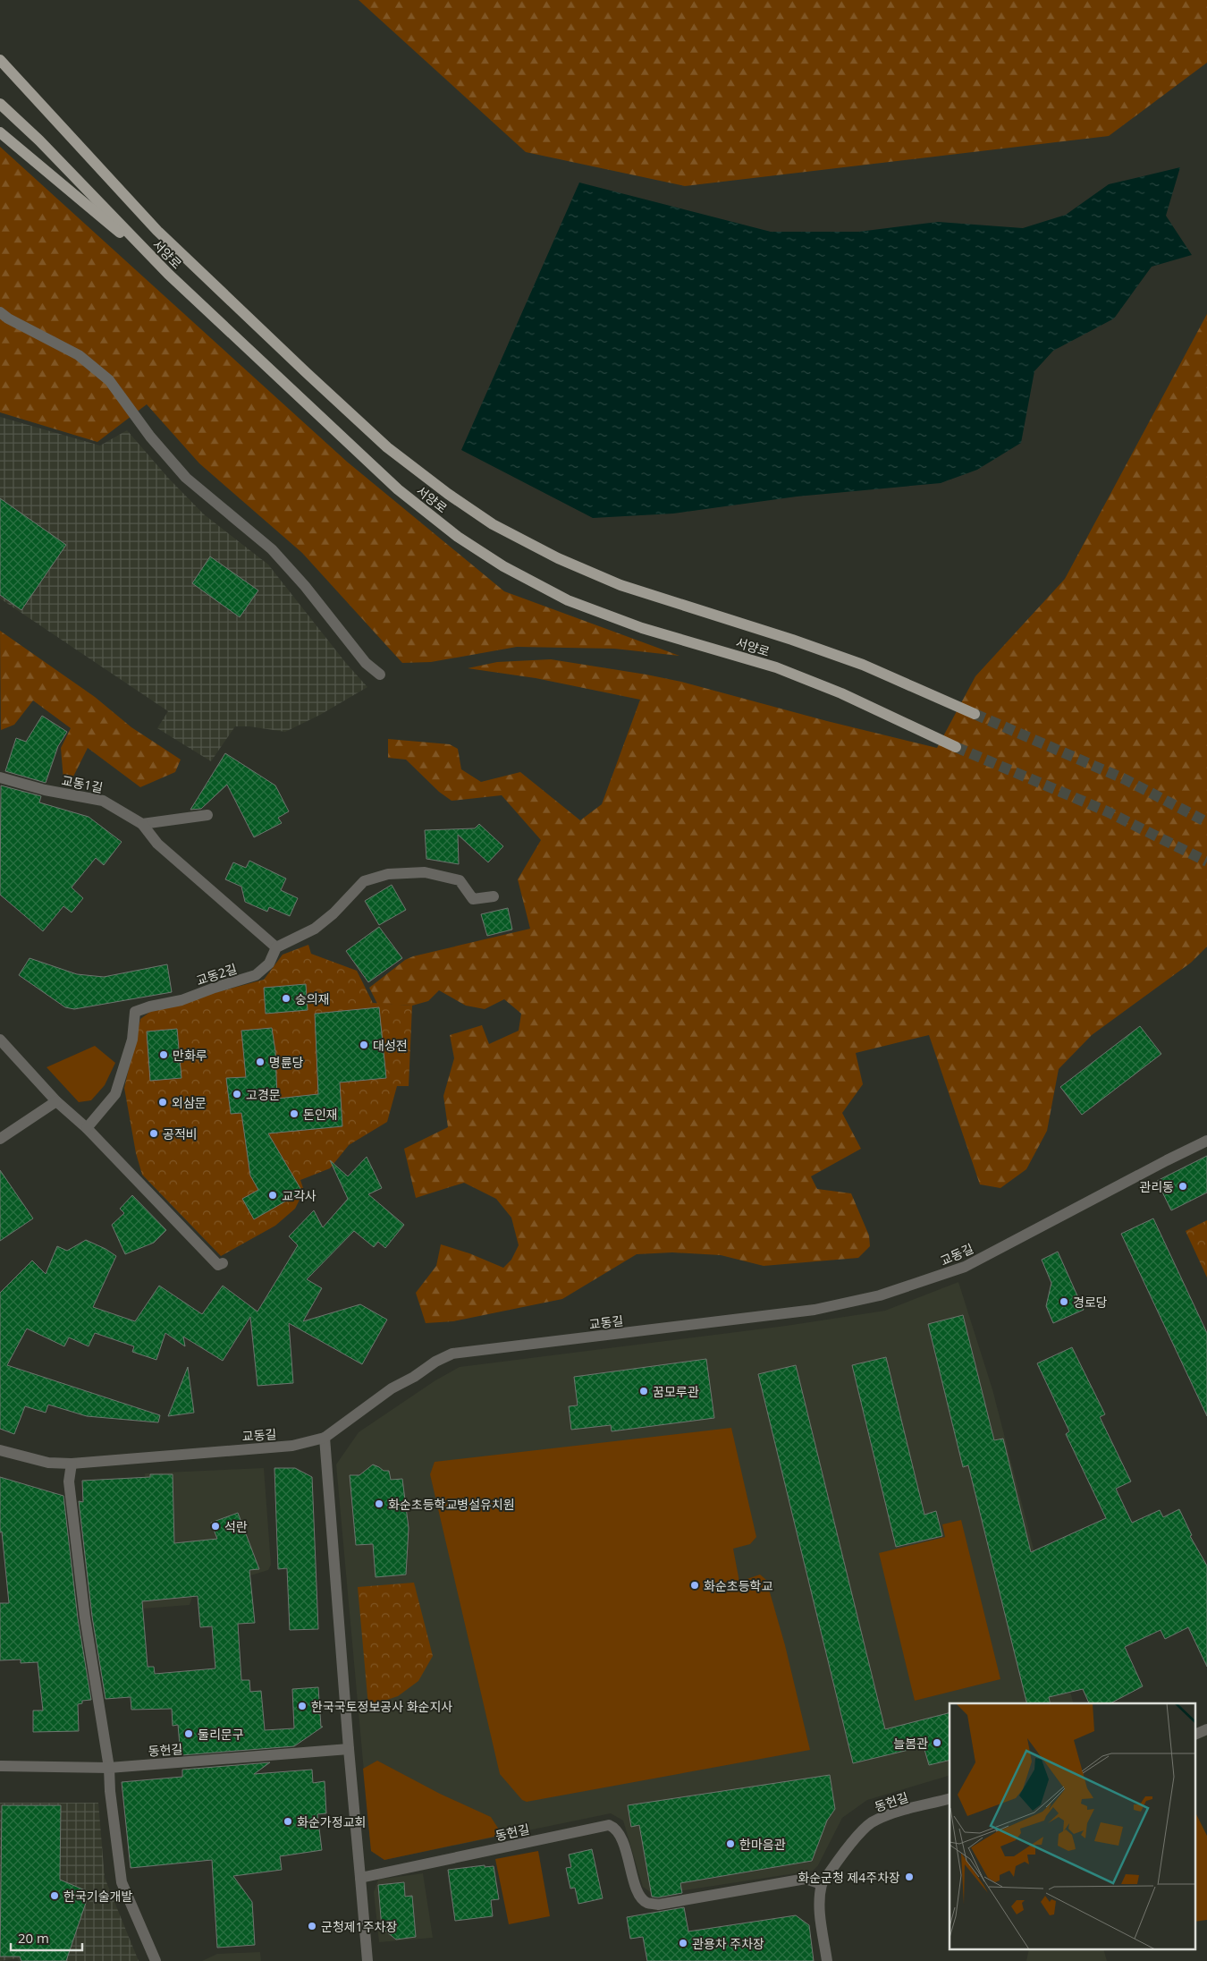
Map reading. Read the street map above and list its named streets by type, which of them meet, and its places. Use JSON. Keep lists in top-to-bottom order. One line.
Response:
{"streets":{"main road":["서양로"],"street":["교동1길","교동2길","교동길","동헌길"]},"crossings":[["교동1길","교동2길"]],"places":["숭의재","대성전","만화루","명륜당","고경문","외삼문","돈인재","공적비","관리동","교각사","경로당","꿈모루관","화순초등학교병설유치원","석란","화순초등학교","한국국토정보공사 화순지사","둘리문구","늘봄관","화순가정교회","한마음관","화순군청 제4주차장","한국기술개발","군청제1주차장","관용차 주차장"],"scale_bar":"20 m"}
